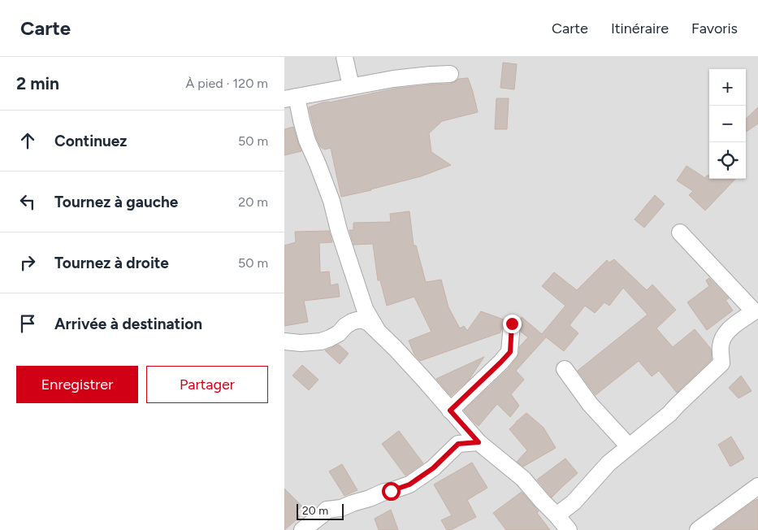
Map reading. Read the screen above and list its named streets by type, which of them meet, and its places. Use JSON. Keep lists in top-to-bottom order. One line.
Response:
{"scale_bar":"20 m","page":{"header":"Carte","nav":["Carte","Itinéraire","Favoris"],"heading":["2 min","À pied · 120 m"],"map_buttons":["+","−"],"list":[["Continuez","50 m"],["Tournez à gauche","20 m"],["Tournez à droite","50 m"],"Arrivée à destination"],"buttons":["Enregistrer","Partager"],"scale":"20 m"}}
